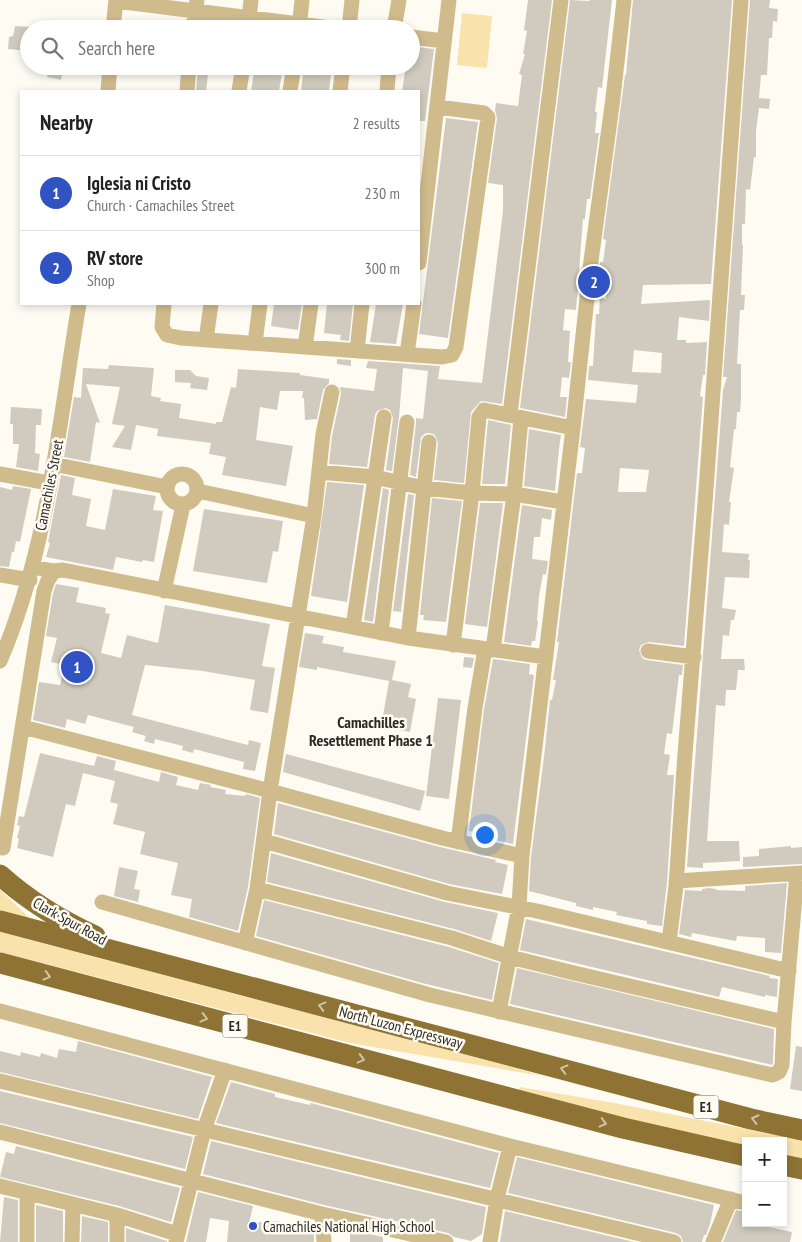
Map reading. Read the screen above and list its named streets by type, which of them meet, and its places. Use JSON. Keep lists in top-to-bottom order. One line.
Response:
{"streets":{"highway":["Clark Spur Road","E1","North Luzon Expressway"],"street":["Camachiles Street"]},"crossings":[["Clark Spur Road","North Luzon Expressway"]],"districts":["Camachilles Resettlement Phase 1"],"places":["Camachiles National High School"],"page":{"search":"Search here","heading":["Nearby","2 results"],"list":[{"mark":"1","name":"Iglesia ni Cristo","note":"Church · Camachiles Street","value":"230 m"},{"mark":"2","name":"RV store","note":"Shop","value":"300 m"}],"pins":["2","1"],"map_buttons":["+","−"]}}
